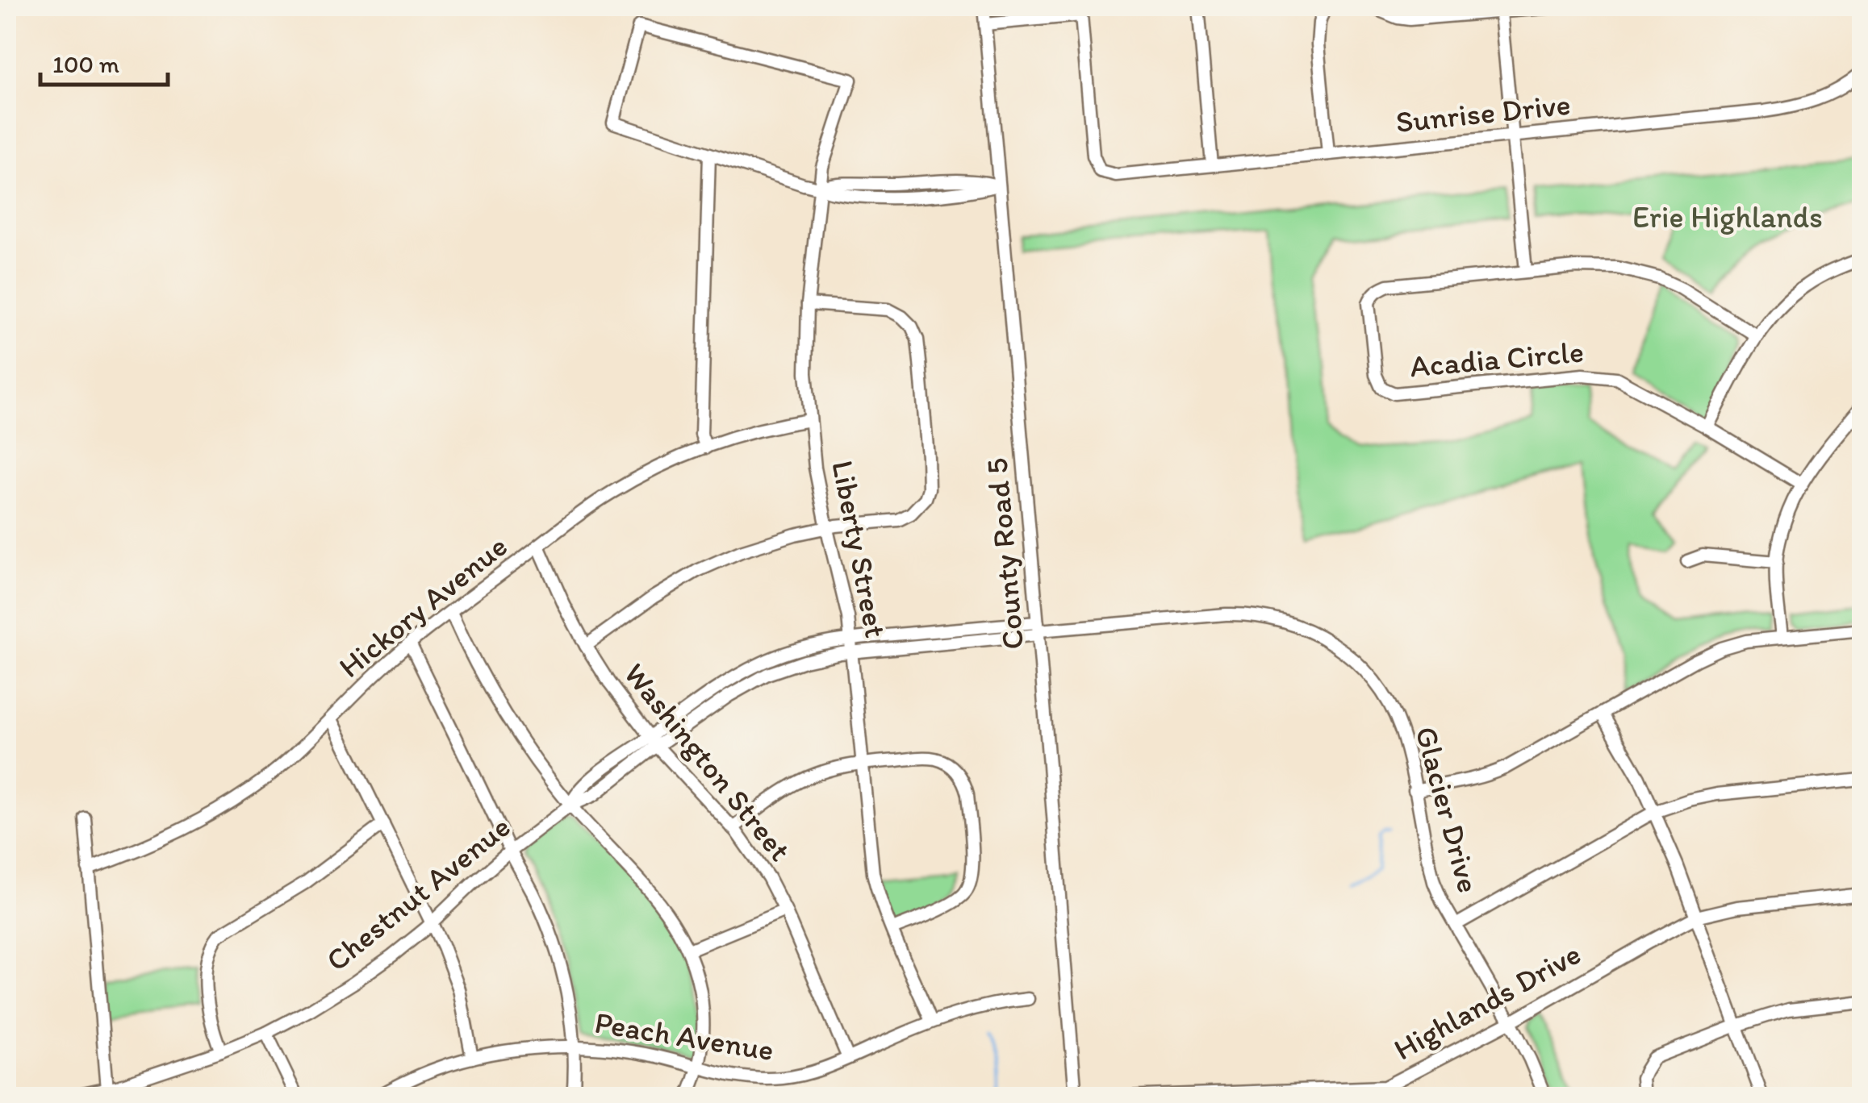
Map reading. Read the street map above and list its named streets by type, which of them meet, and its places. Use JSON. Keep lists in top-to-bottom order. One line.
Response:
{"streets":{"street":["Sunrise Drive","Acadia Circle","Liberty Street","County Road 5","Hickory Avenue","Washington Street","Glacier Drive","Chestnut Avenue","Highlands Drive","Peach Avenue"]},"crossings":[["Liberty Street","Hickory Avenue"],["Liberty Street","Chestnut Avenue"],["Liberty Street","Peach Avenue"],["County Road 5","Glacier Drive"],["County Road 5","Chestnut Avenue"],["Hickory Avenue","Washington Street"],["Washington Street","Chestnut Avenue"],["Washington Street","Peach Avenue"],["Glacier Drive","Chestnut Avenue"],["Glacier Drive","Highlands Drive"]],"parks":["Erie Highlands"],"scale_bar":"100 m"}
